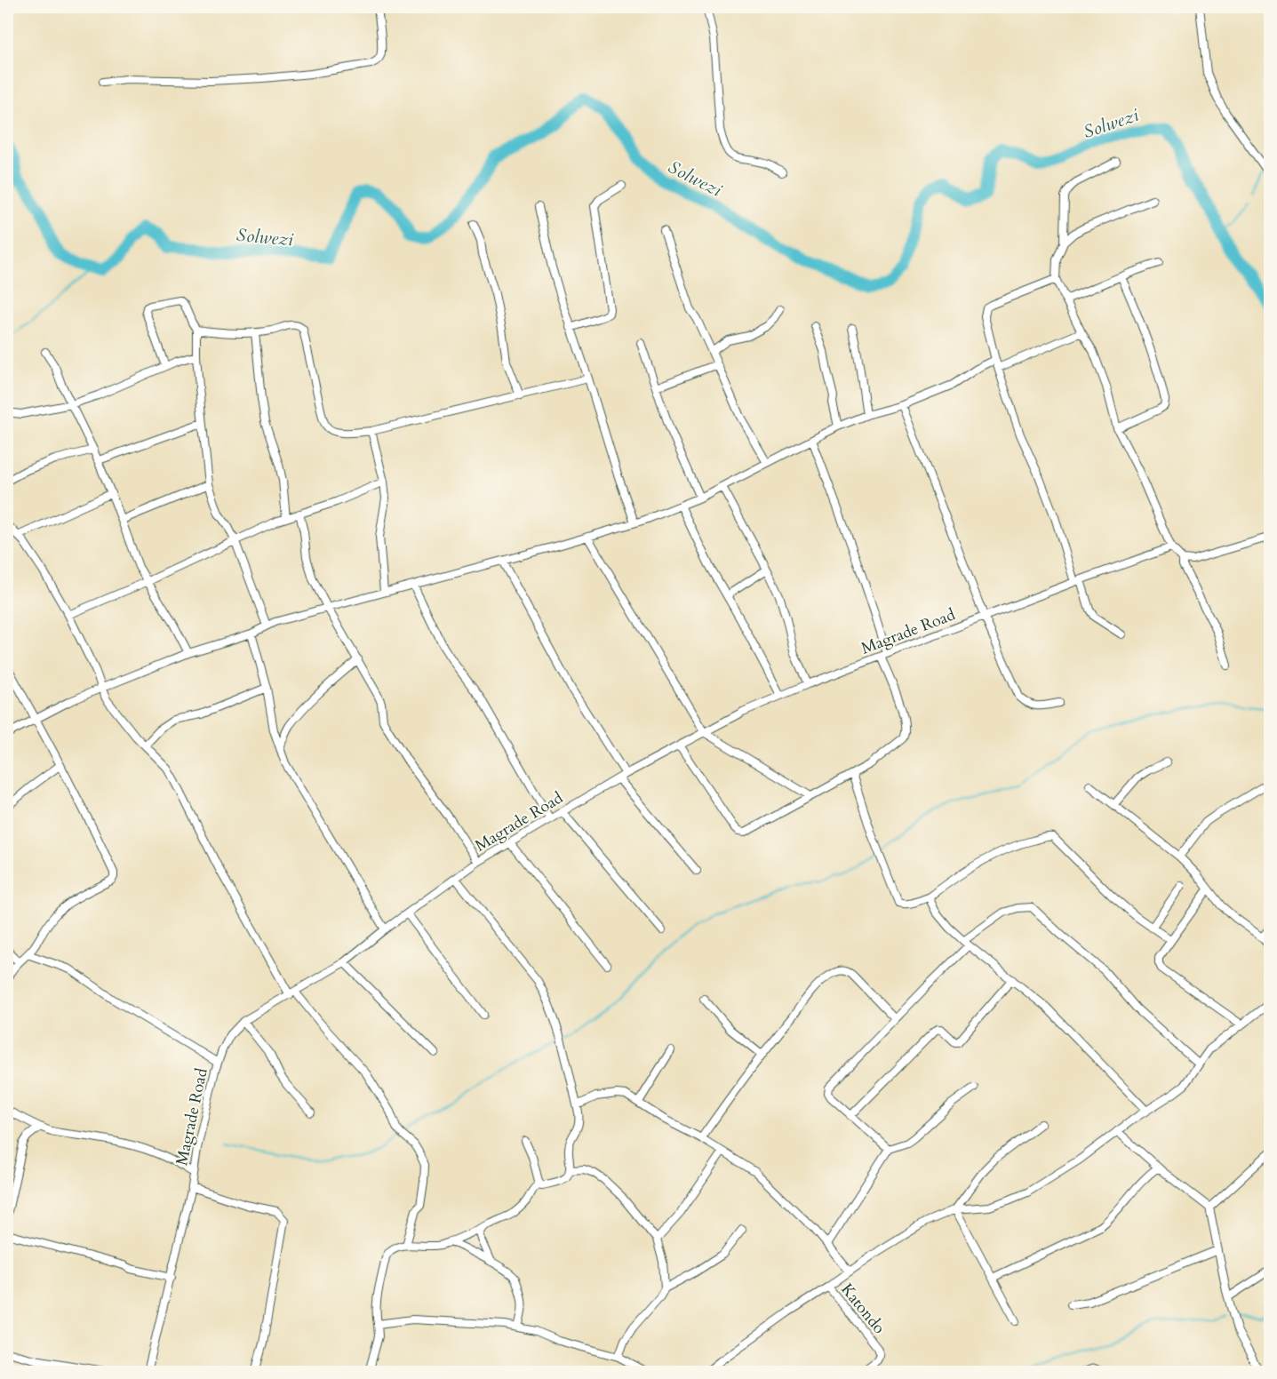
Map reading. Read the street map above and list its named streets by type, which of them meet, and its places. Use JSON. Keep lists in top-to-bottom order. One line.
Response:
{"streets":{"street":["Magrade Road","Katondo"]},"water":["Solwezi"]}
